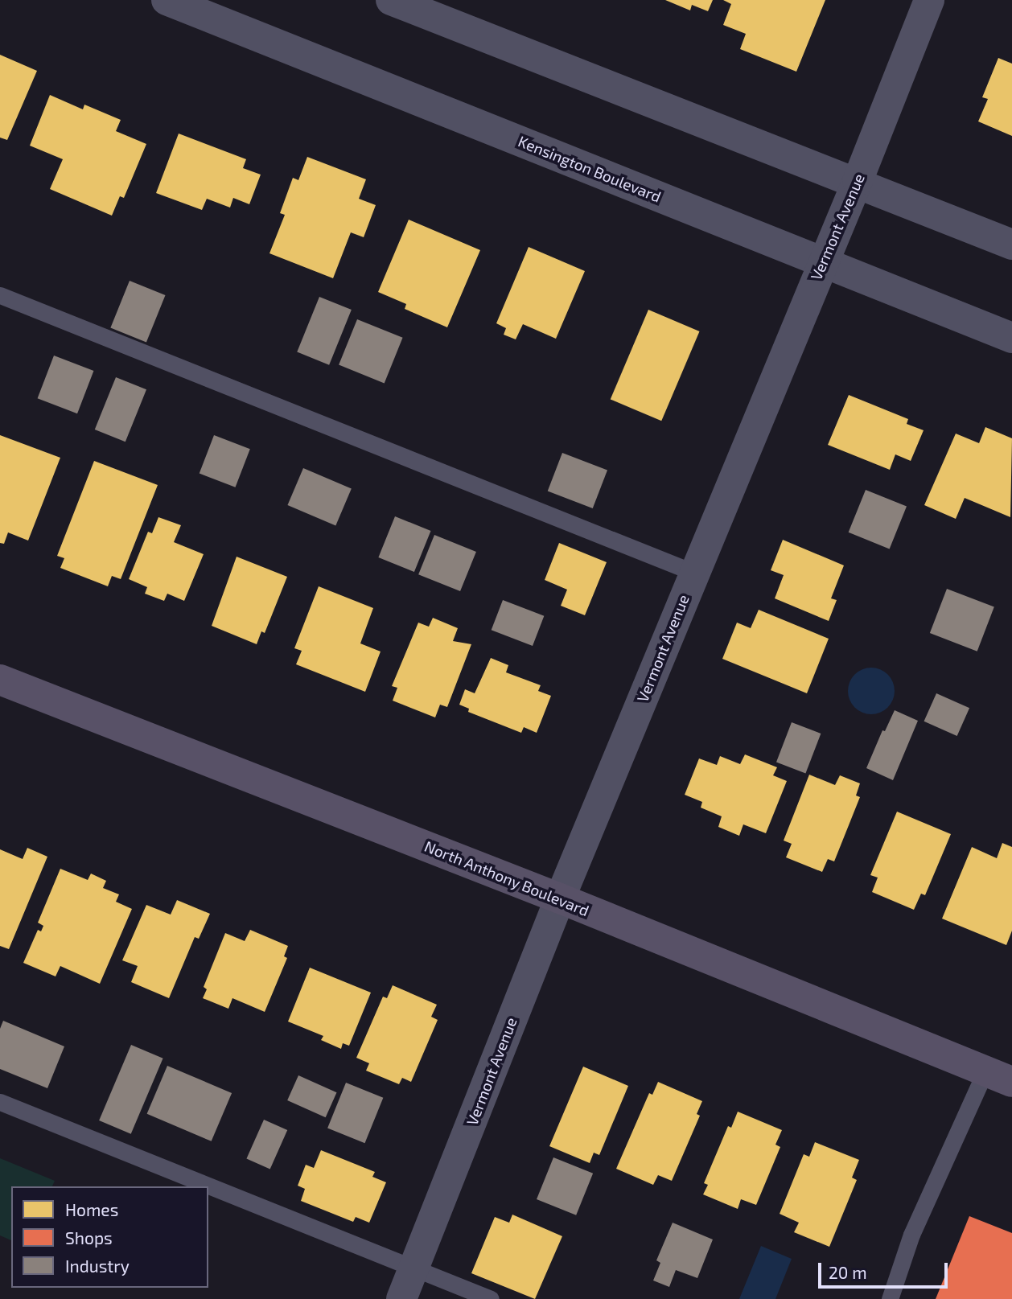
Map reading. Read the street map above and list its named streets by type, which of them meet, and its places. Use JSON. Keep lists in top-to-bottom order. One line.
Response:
{"streets":{"main road":["North Anthony Boulevard"],"street":["Kensington Boulevard","Vermont Avenue"]},"crossings":[["Kensington Boulevard","Vermont Avenue"],["Vermont Avenue","North Anthony Boulevard"]],"legend":["Homes","Shops","Industry"],"scale_bar":"20 m"}
